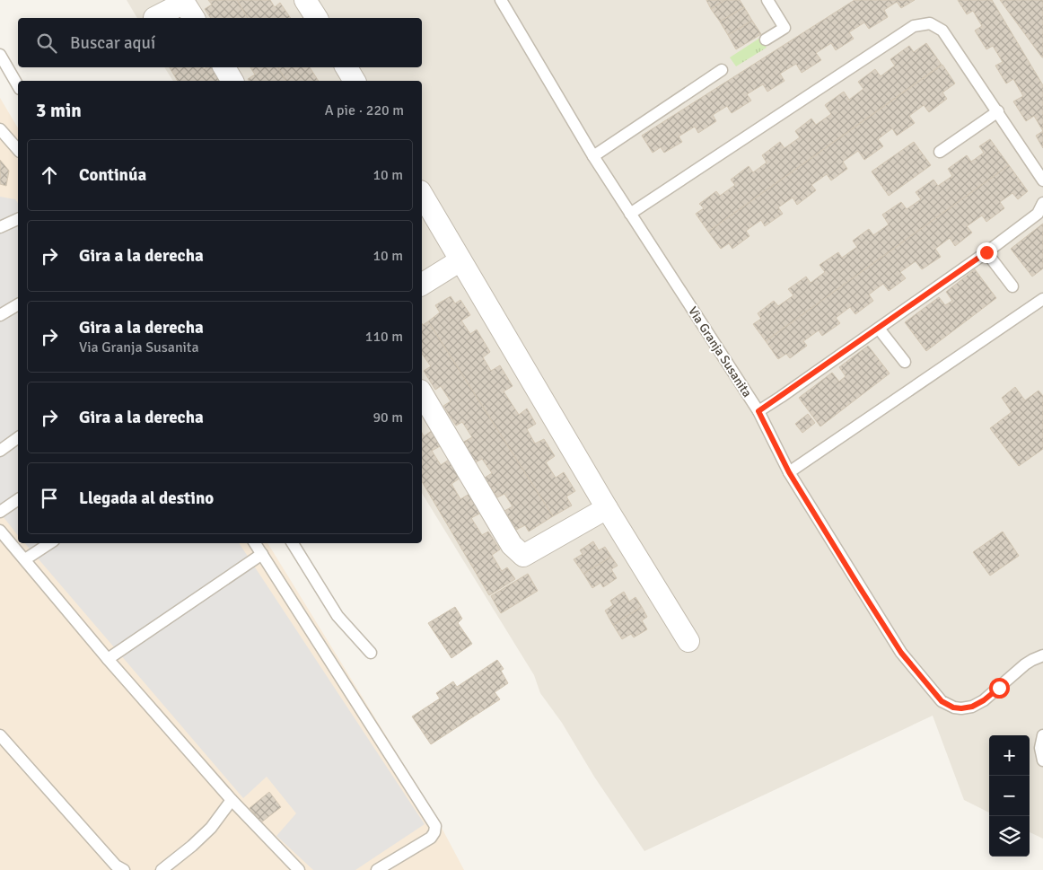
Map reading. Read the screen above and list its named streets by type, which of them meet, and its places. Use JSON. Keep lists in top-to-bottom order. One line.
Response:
{"streets":{"lane":["Via Granja Susanita"]},"page":{"search":"Buscar aquí","heading":["3 min","A pie · 220 m"],"list":[["Continúa","10 m"],["Gira a la derecha","10 m"],["Gira a la derecha","Via Granja Susanita","110 m"],["Gira a la derecha","90 m"],"Llegada al destino"],"map_buttons":["+","−"]}}
